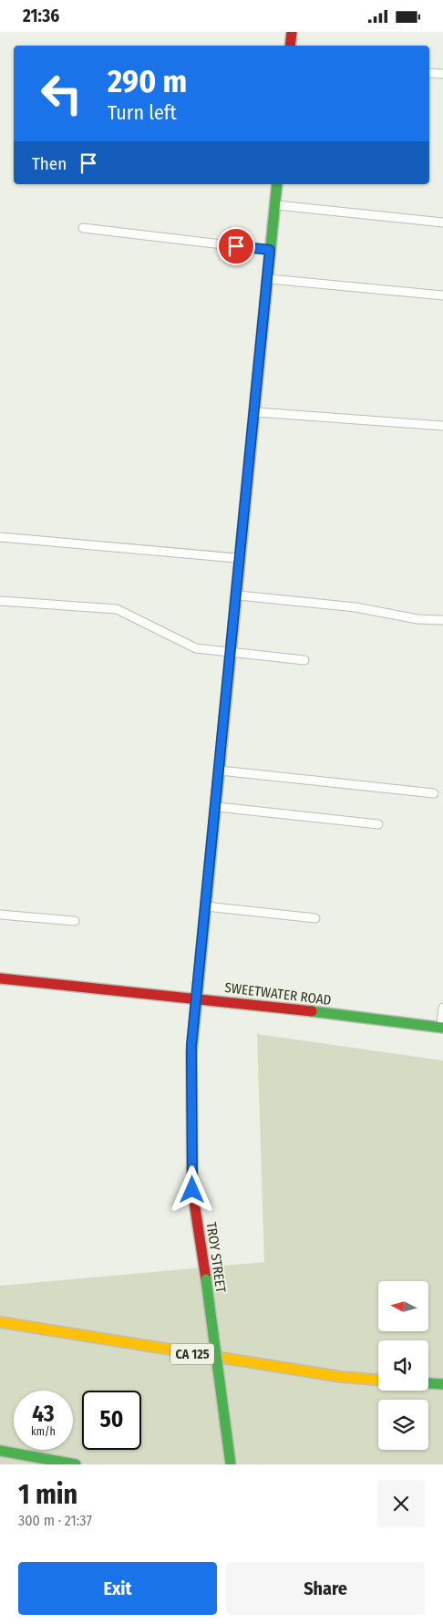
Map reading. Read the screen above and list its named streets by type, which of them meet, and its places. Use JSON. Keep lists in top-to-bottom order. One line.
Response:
{"streets":{"main road":["SWEETWATER ROAD","TROY STREET","CA 125"]},"crossings":[["SWEETWATER ROAD","TROY STREET"]],"north":"left","page":{"status":"21:36","turn":["290 m","Turn left"],"then":"Then","speed":"43 km/h","limit":"50","heading":["1 min","300 m · 21:37"],"buttons":["Exit","Share"]}}
